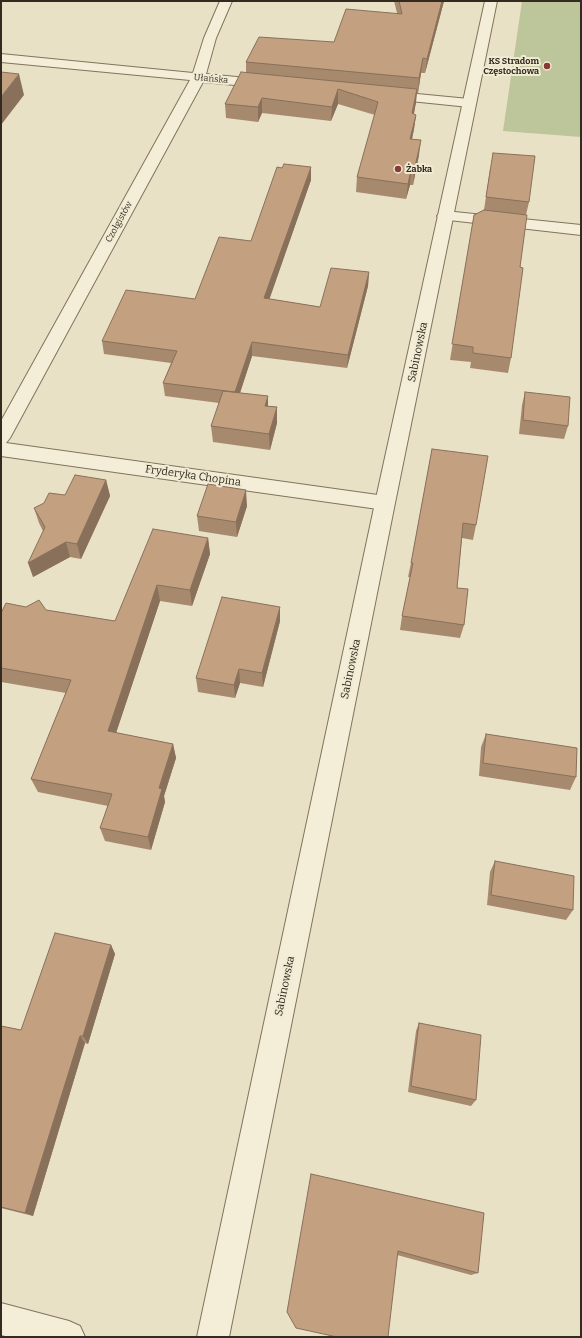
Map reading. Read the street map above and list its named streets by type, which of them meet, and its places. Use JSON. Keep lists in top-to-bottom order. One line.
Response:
{"streets":{"street":["Ułańska","Czołgistów","Sabinowska","Fryderyka Chopina"]},"crossings":[["Ułańska","Czołgistów"],["Sabinowska","Fryderyka Chopina"]],"places":["KS Stradom Częstochowa","Żabka"]}
